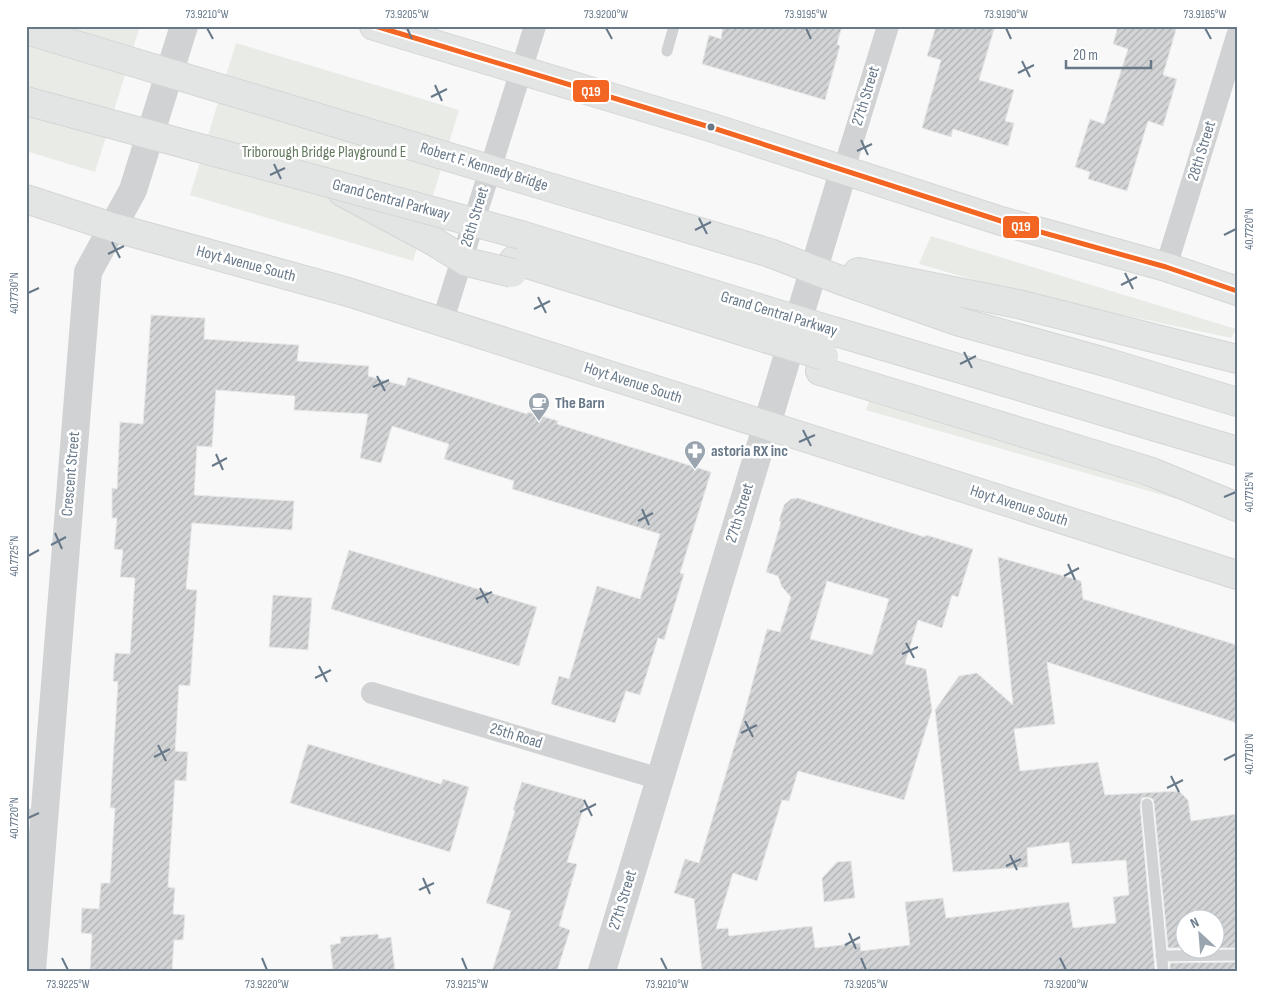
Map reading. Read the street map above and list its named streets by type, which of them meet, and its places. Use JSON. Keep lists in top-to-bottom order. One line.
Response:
{"streets":{"main road":["Robert F. Kennedy Bridge","Grand Central Parkway","Hoyt Avenue South"],"street":["27th Street","28th Street","26th Street","Crescent Street","25th Road"]},"crossings":[["27th Street","Hoyt Avenue South"],["27th Street","25th Road"],["26th Street","Hoyt Avenue South"],["Hoyt Avenue South","Crescent Street"]],"parks":["Triborough Bridge Playground E"],"places":{"cafe":["The Barn"],"pharmacy":["astoria RX inc"]},"lines":["transit line Q19"],"scale_bar":"20 m","north":"top left","coordinates":["73.9210°W","73.9205°W","73.9200°W","73.9195°W","73.9190°W","73.9185°W","40.7720°N","40.7730°N","40.7715°N","40.7725°N","40.7710°N","73.9225°W","73.9220°W","73.9215°W"]}
